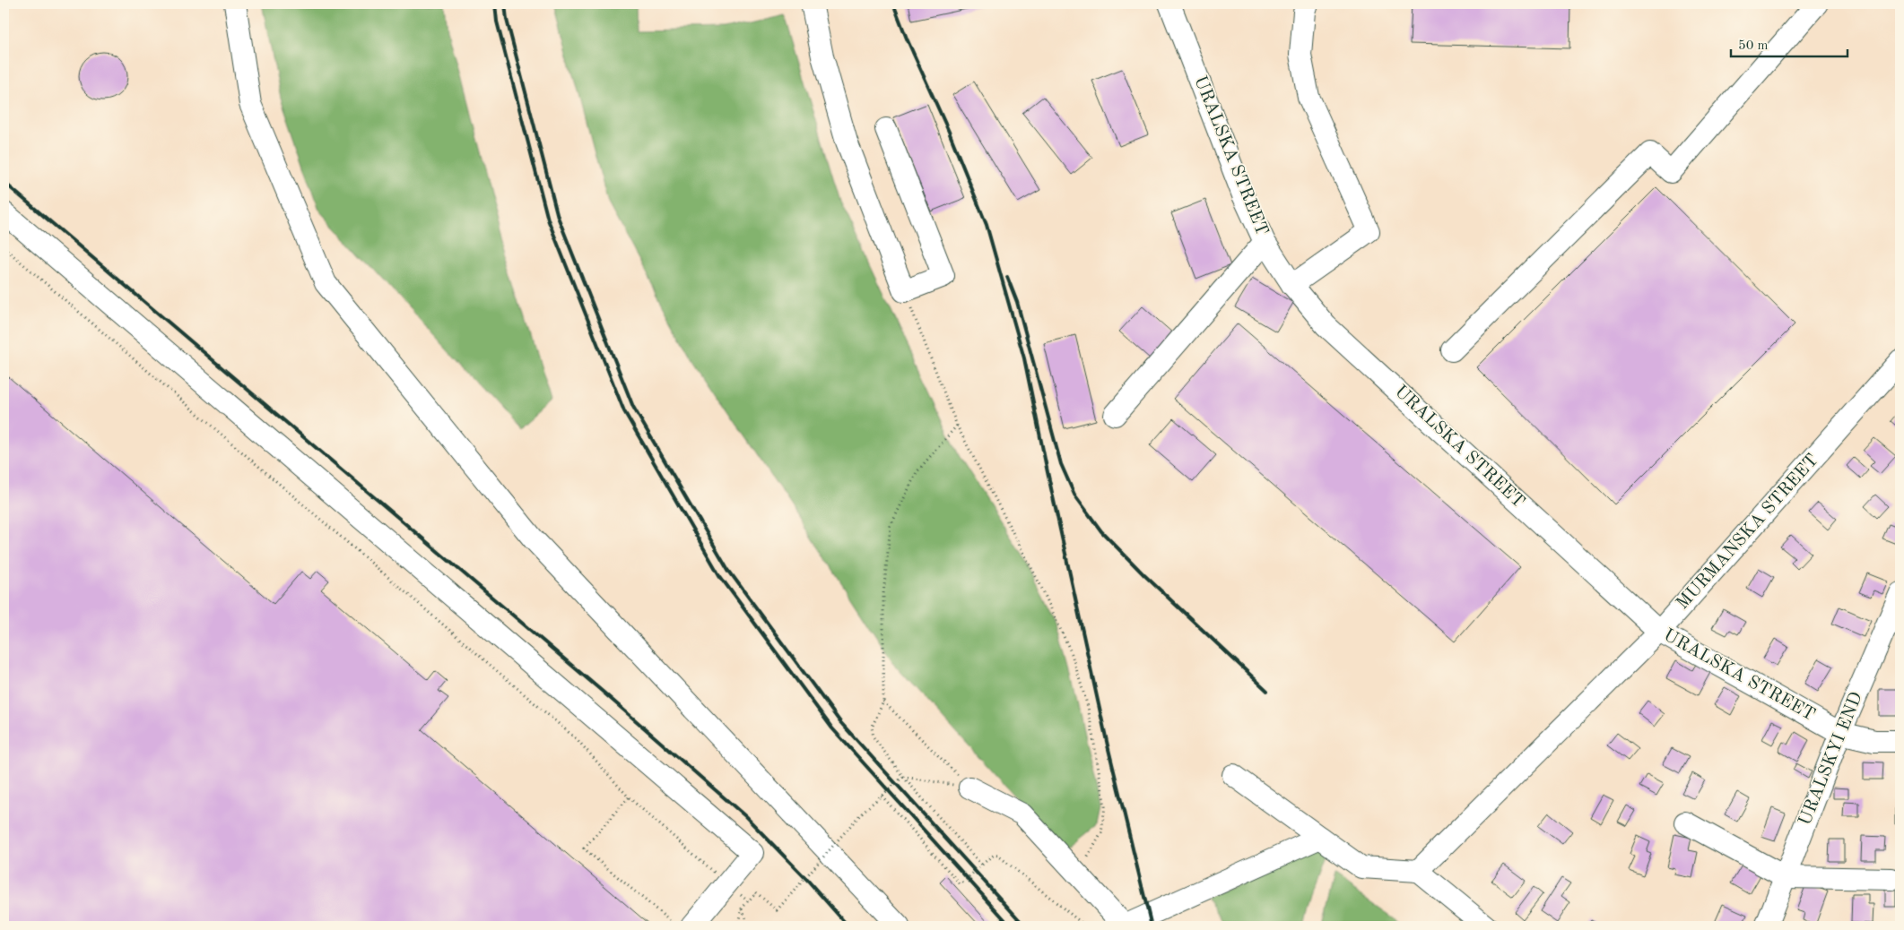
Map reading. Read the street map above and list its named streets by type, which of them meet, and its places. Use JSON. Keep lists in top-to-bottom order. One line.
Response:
{"streets":{"street":["URALSKA STREET","MURMANSKA STREET","URALSKYI END"]},"crossings":[["URALSKA STREET","MURMANSKA STREET"],["URALSKA STREET","URALSKYI END"]],"scale_bar":"50 m"}
